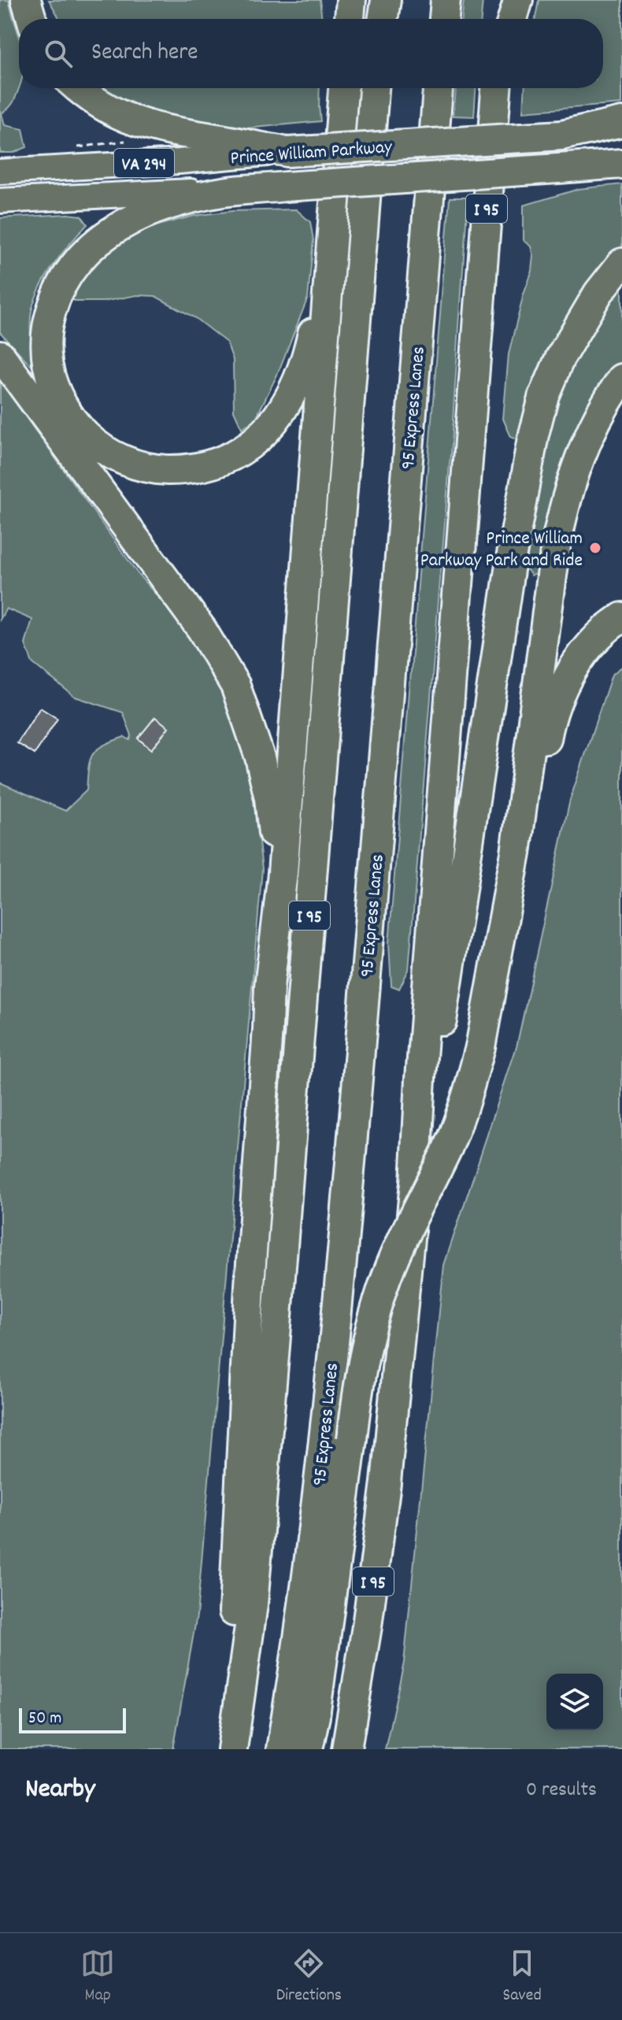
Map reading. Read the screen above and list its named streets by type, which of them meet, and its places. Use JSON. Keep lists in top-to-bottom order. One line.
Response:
{"streets":{"highway":["Prince William Parkway","VA 294","I 95","95 Express Lanes"]},"places":["Prince William Parkway Park and Ride"],"scale_bar":"50 m","page":{"search":"Search here","scale":"50 m","heading":["Nearby","0 results"],"nav":["Map","Directions","Saved"]}}
